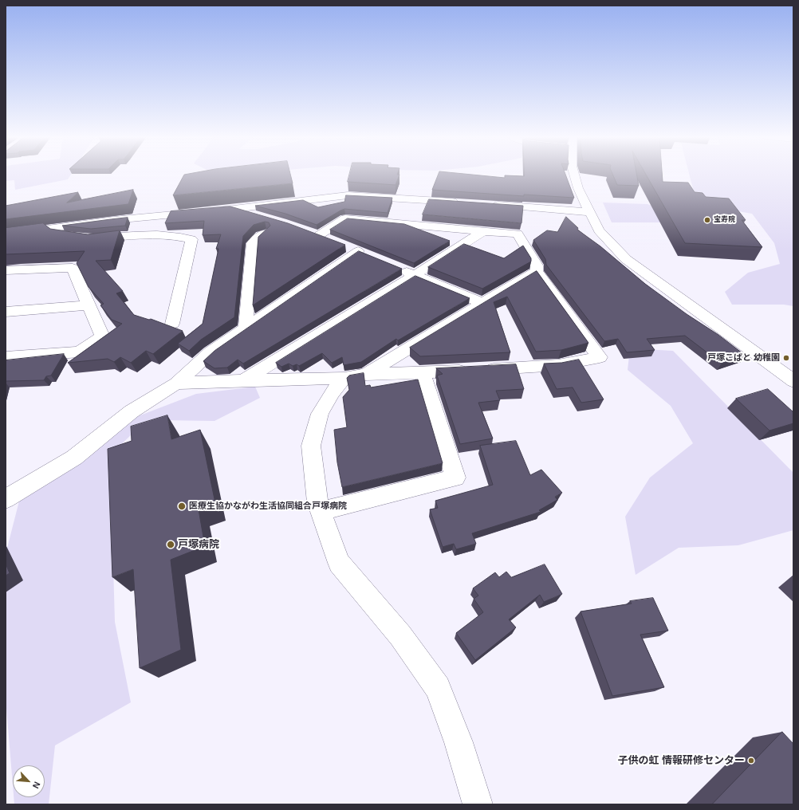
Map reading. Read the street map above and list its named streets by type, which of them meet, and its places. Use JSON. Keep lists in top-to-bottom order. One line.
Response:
{"places":["宝寿院","戸塚こばと 幼稚園","医療生協かながわ生活協同組合戸塚病院","戸塚病院","子供の虹 情報研修センター"],"north":"bottom right"}
